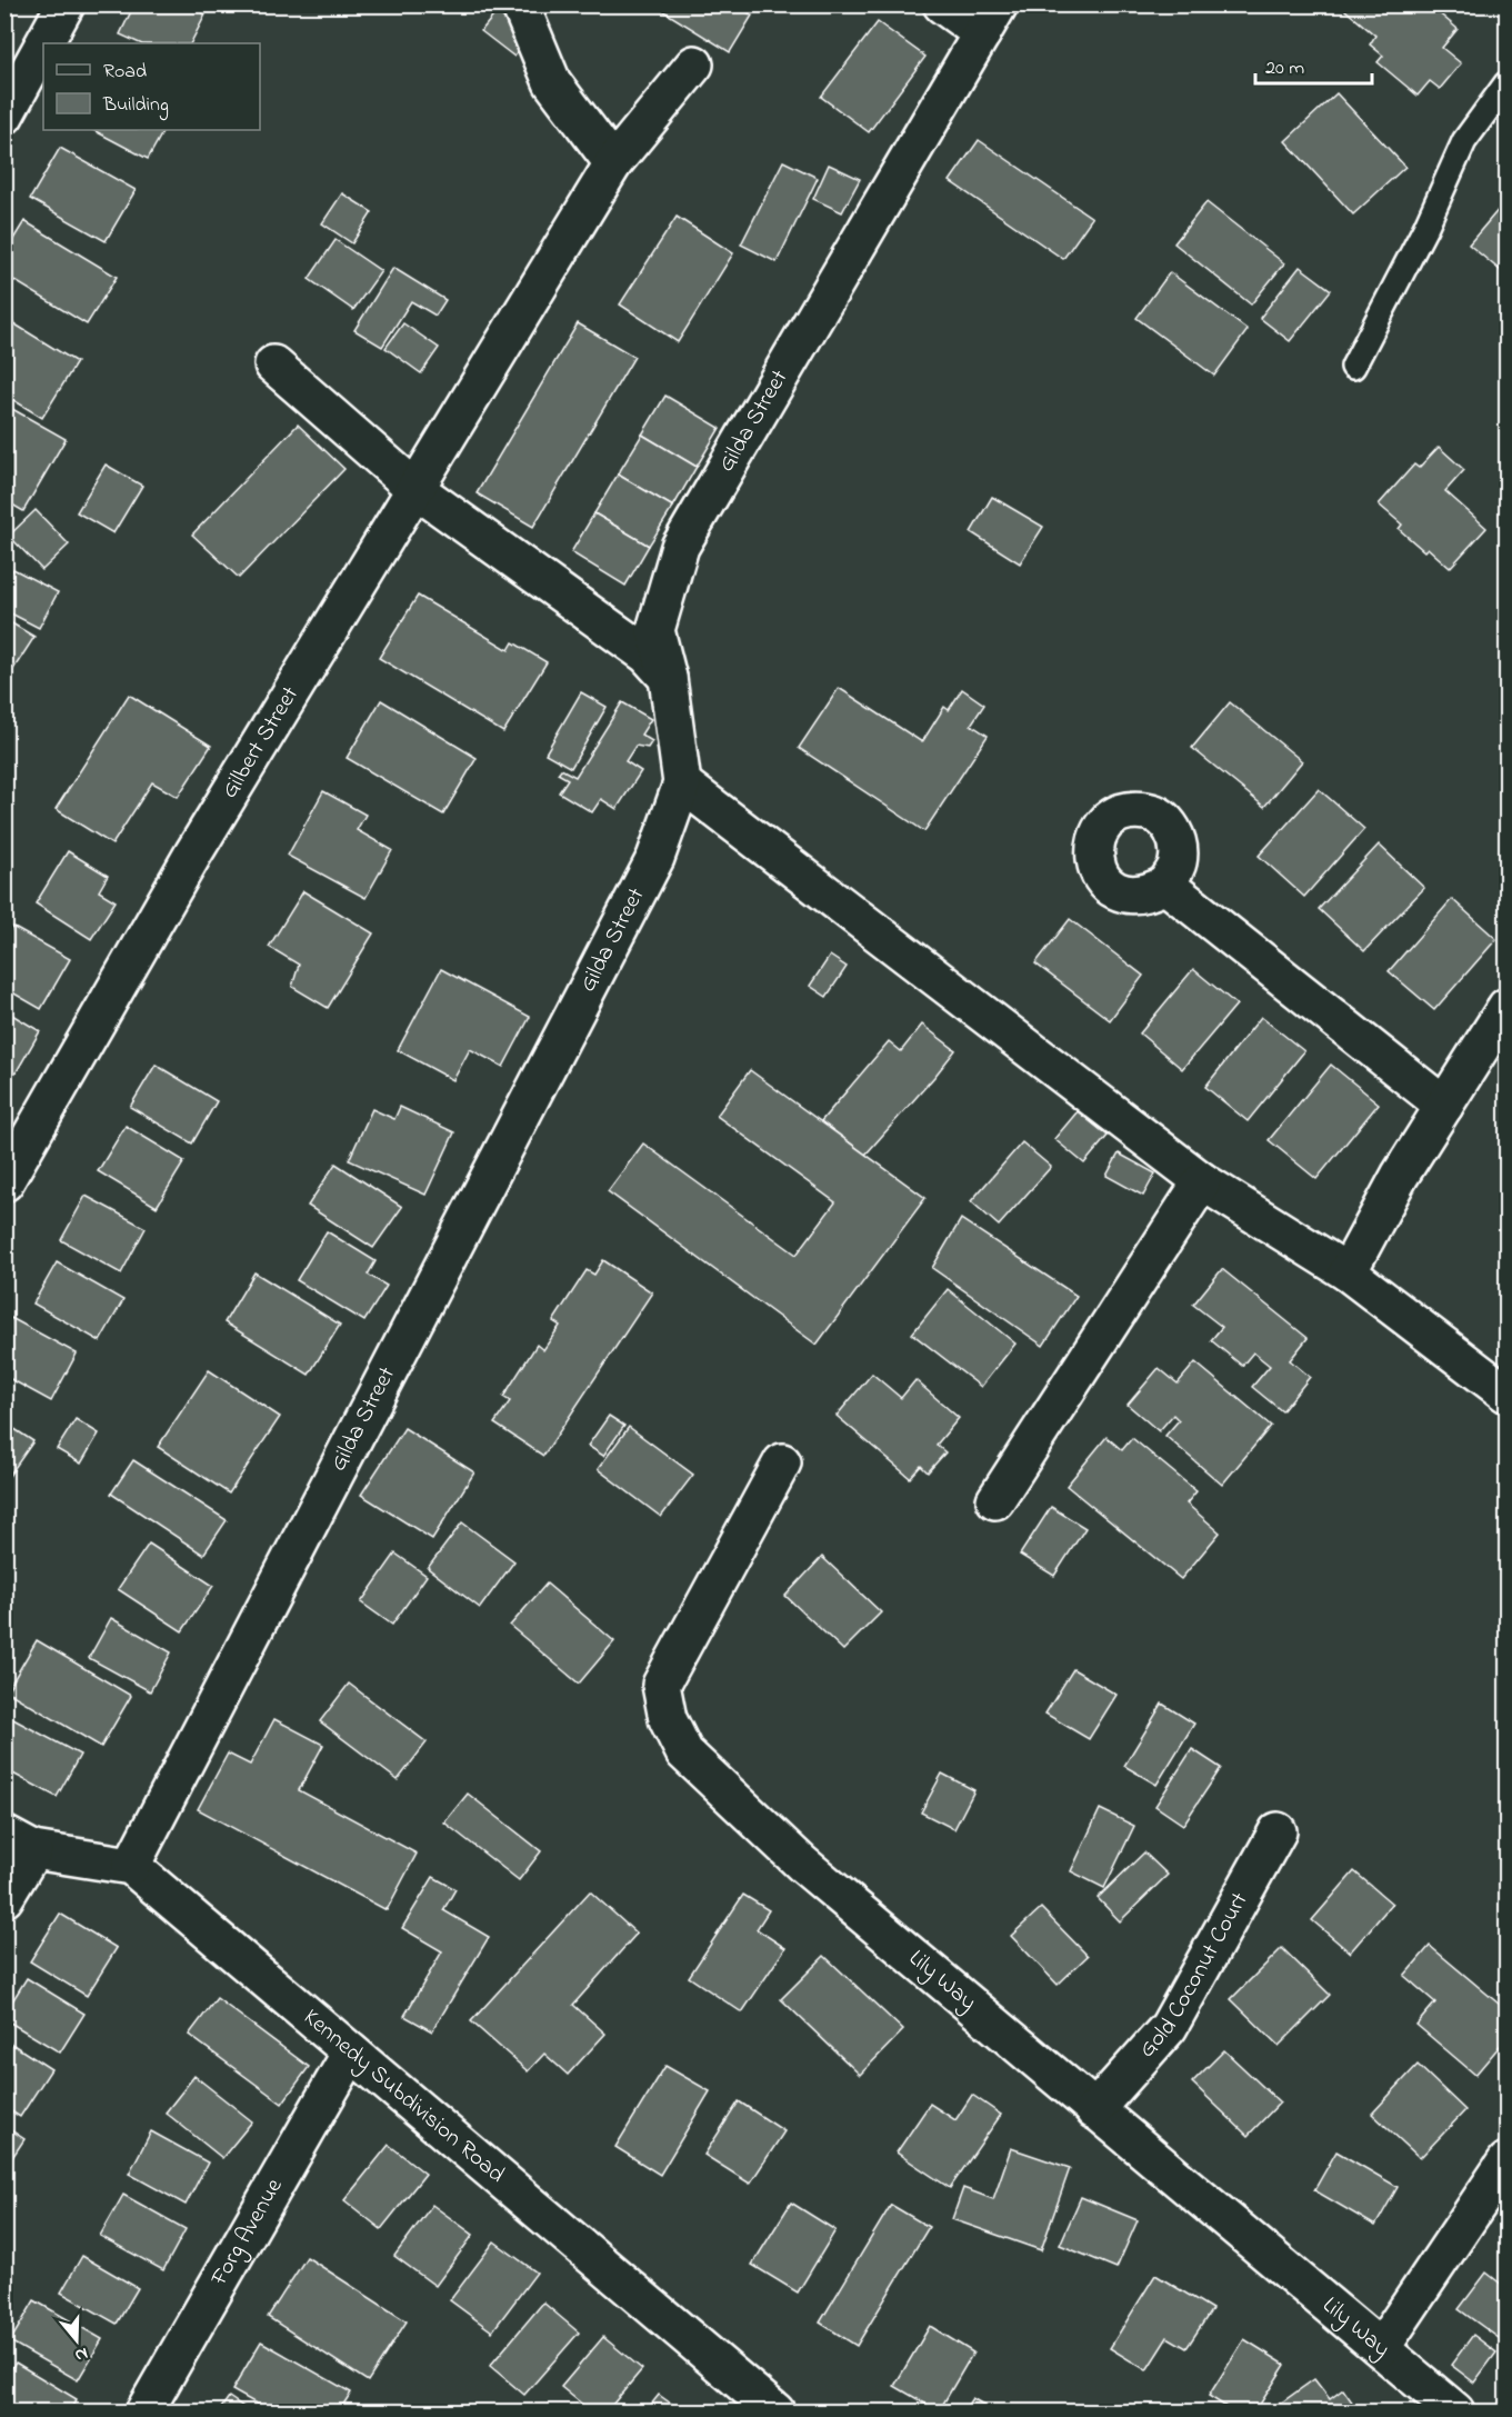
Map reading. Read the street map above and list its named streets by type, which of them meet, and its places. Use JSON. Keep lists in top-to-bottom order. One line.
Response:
{"streets":{"street":["Gilda Street","Gilbert Street","Gold Coconut Court","Lily Way","Kennedy Subdivision Road","Forg Avenue"]},"crossings":[["Gilda Street","Kennedy Subdivision Road"],["Gold Coconut Court","Lily Way"],["Kennedy Subdivision Road","Forg Avenue"]],"legend":["Road","Building"],"scale_bar":"20 m","north":"bottom"}
